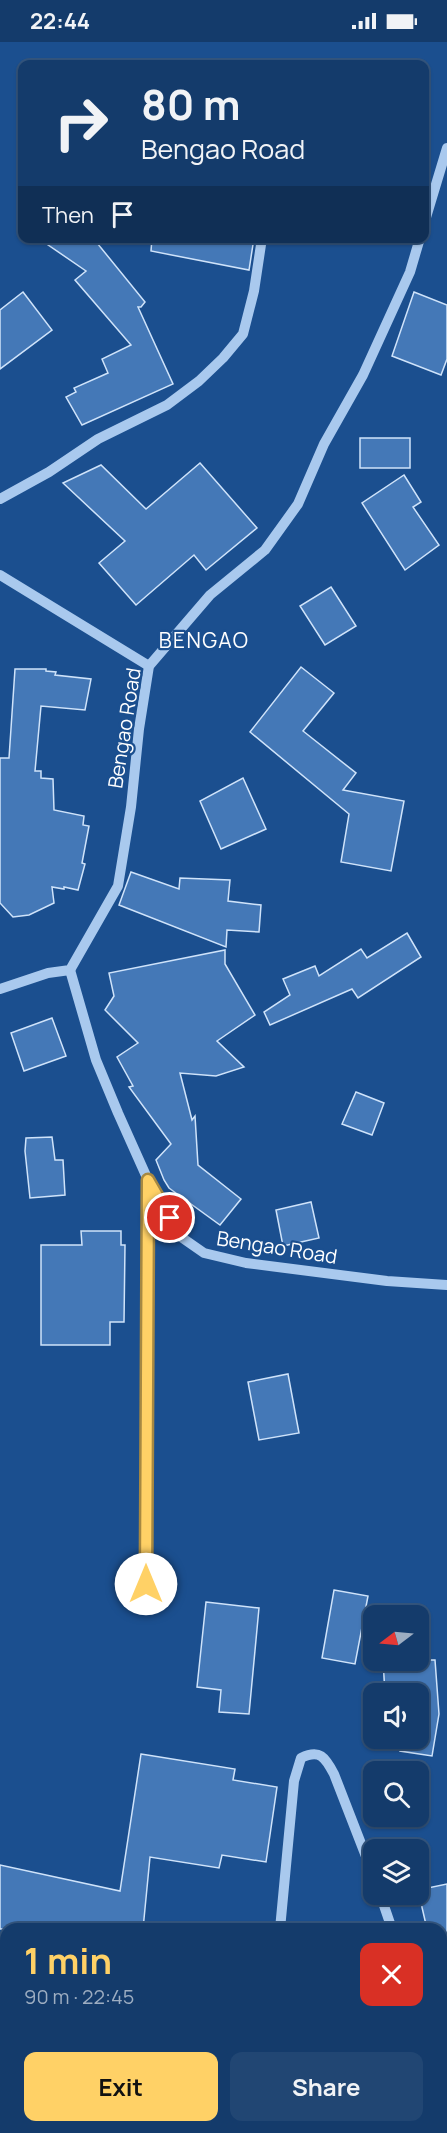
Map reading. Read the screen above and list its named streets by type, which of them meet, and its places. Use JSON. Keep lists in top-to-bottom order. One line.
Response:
{"streets":{"street":["Bengao Road"]},"districts":["BENGAO"],"north":"left","page":{"status":"22:44","turn":["80 m","Bengao Road"],"then":"Then","heading":["1 min","90 m · 22:45"],"buttons":["Exit","Share"]}}
